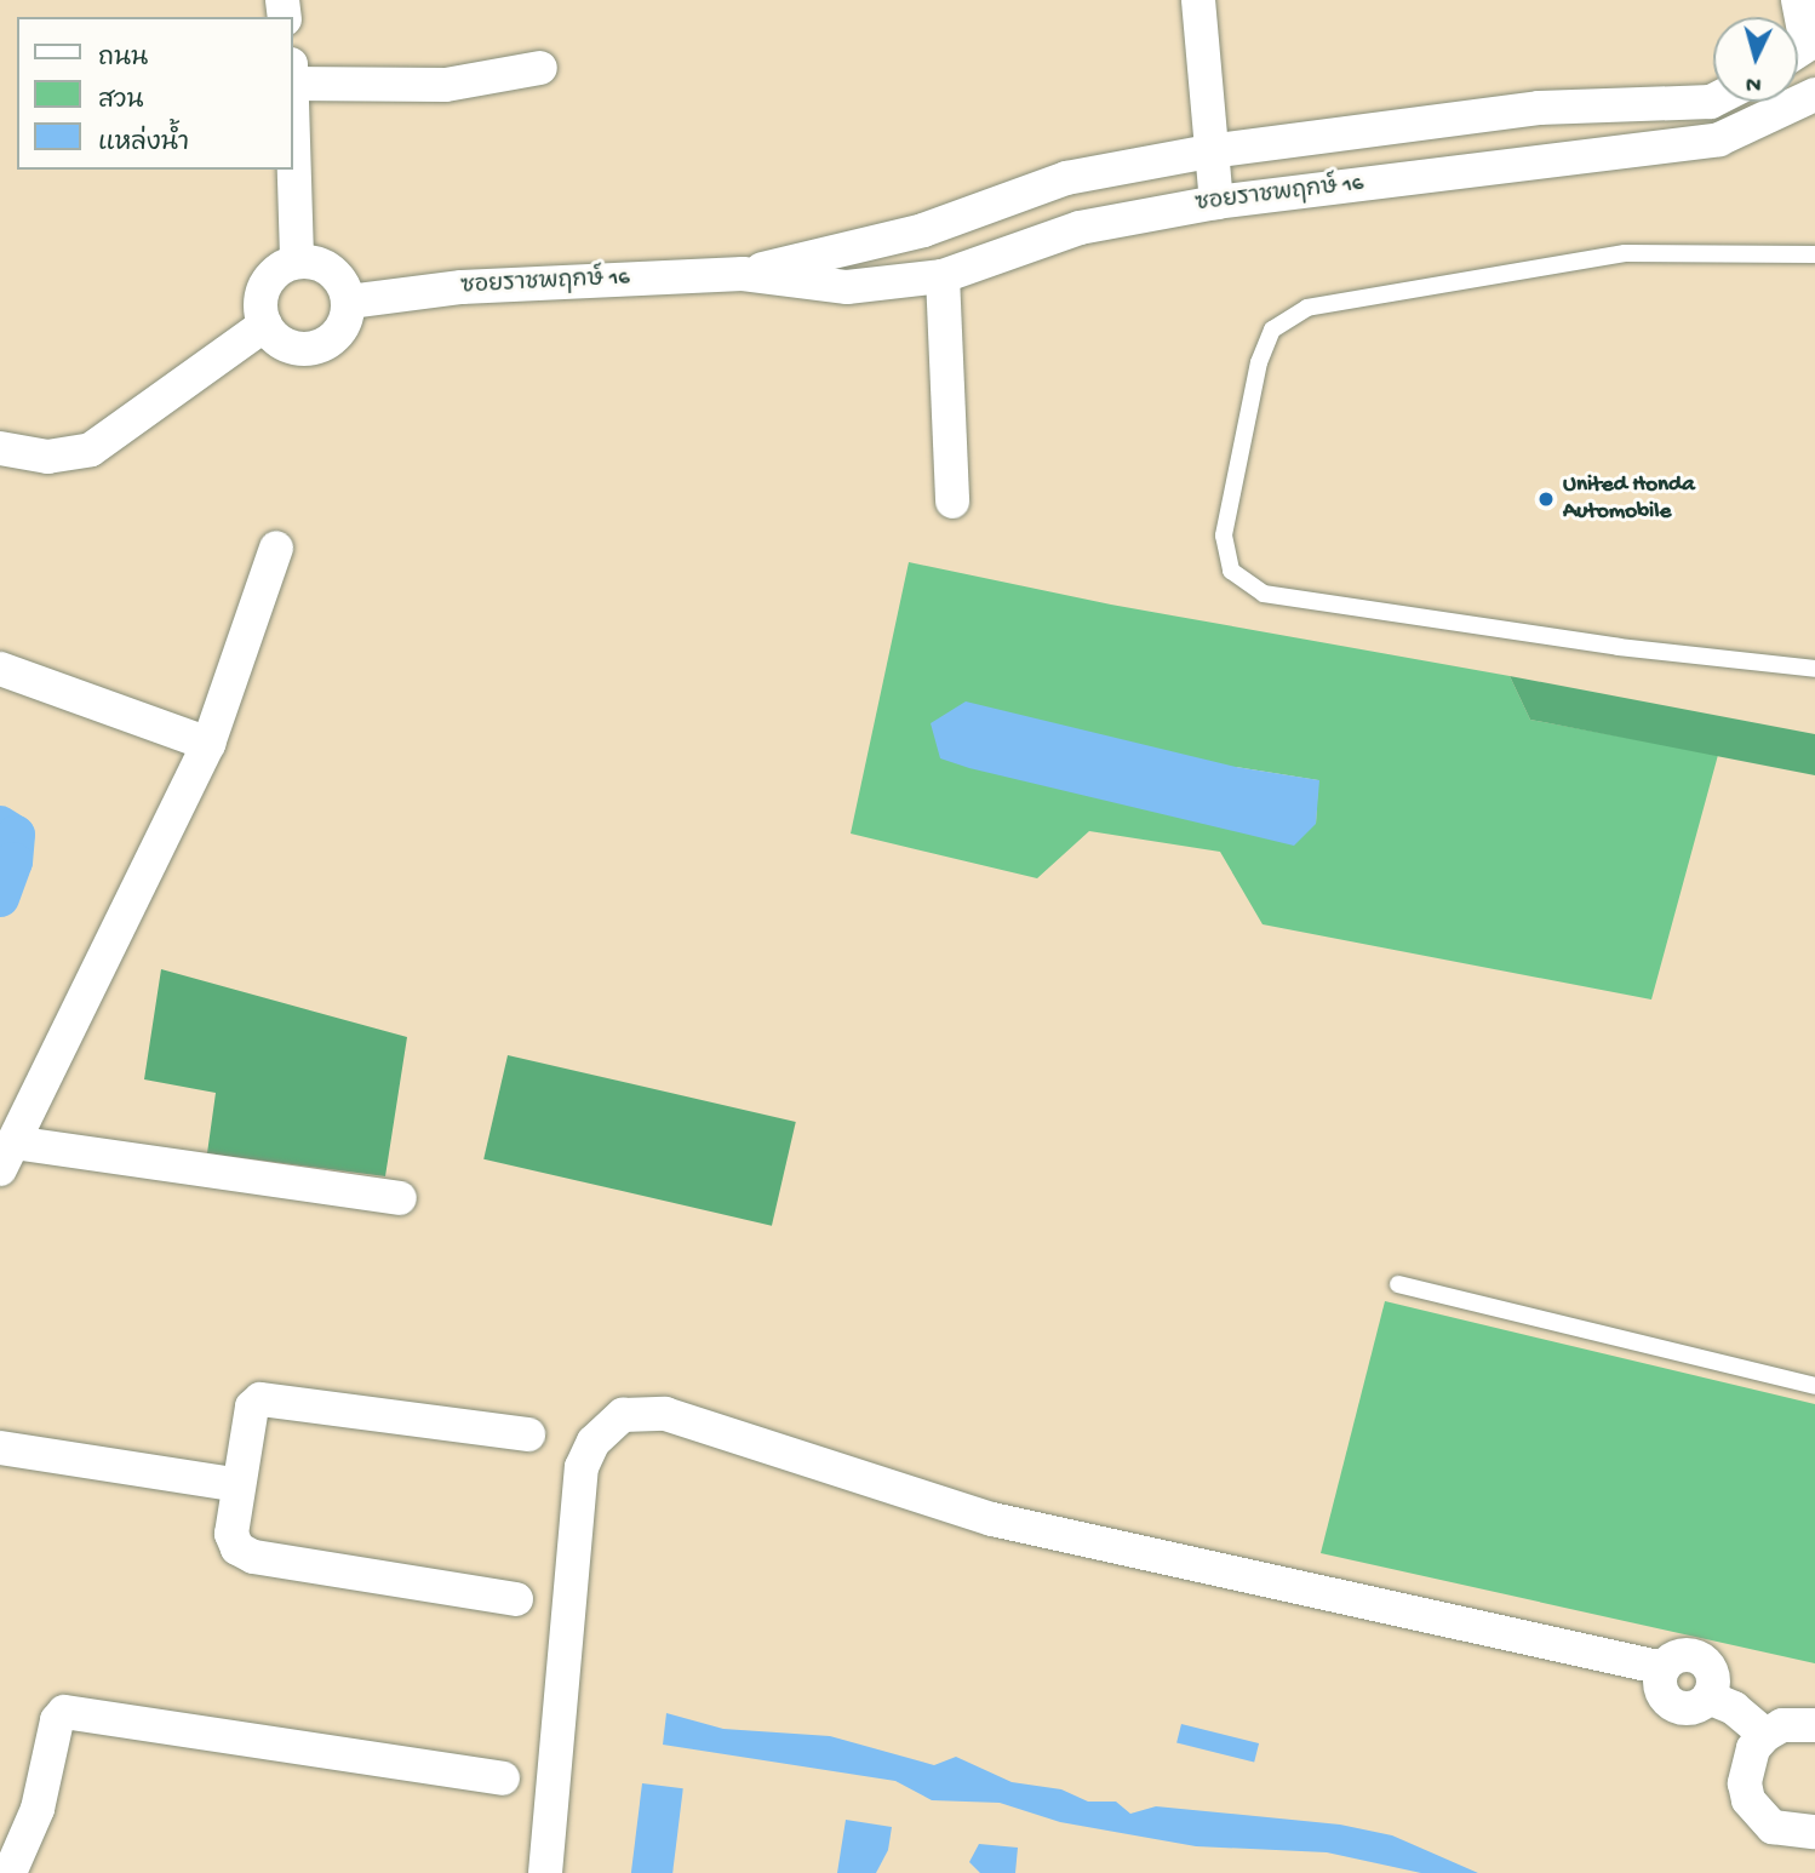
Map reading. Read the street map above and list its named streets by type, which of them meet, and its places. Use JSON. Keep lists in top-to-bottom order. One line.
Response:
{"streets":{"street":["ซอยราชพฤกษ์ 16"]},"places":["United Honda Automobile"],"legend":["ถนน","สวน","แหล่งน้ำ"],"north":"bottom"}
